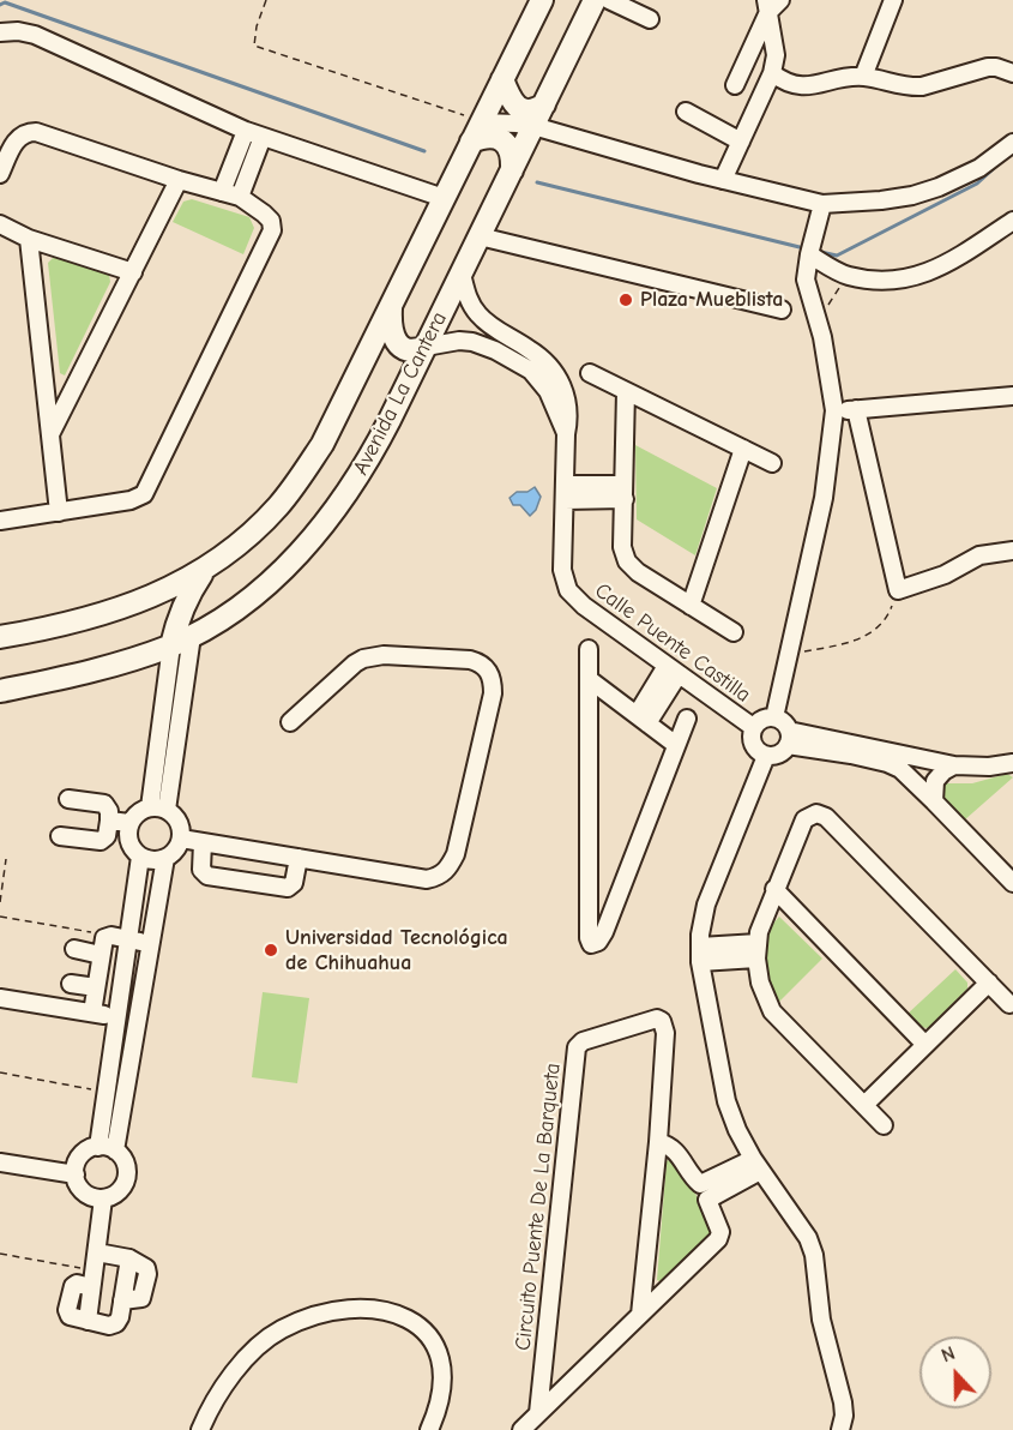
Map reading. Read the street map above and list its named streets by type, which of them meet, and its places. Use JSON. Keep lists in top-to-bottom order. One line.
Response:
{"streets":{"main road":["Avenida La Cantera"],"street":["Calle Puente Castilla","Circuito Puente De La Barqueta"]},"places":["Plaza Mueblista","Universidad Tecnológica de Chihuahua"],"north":"top"}
